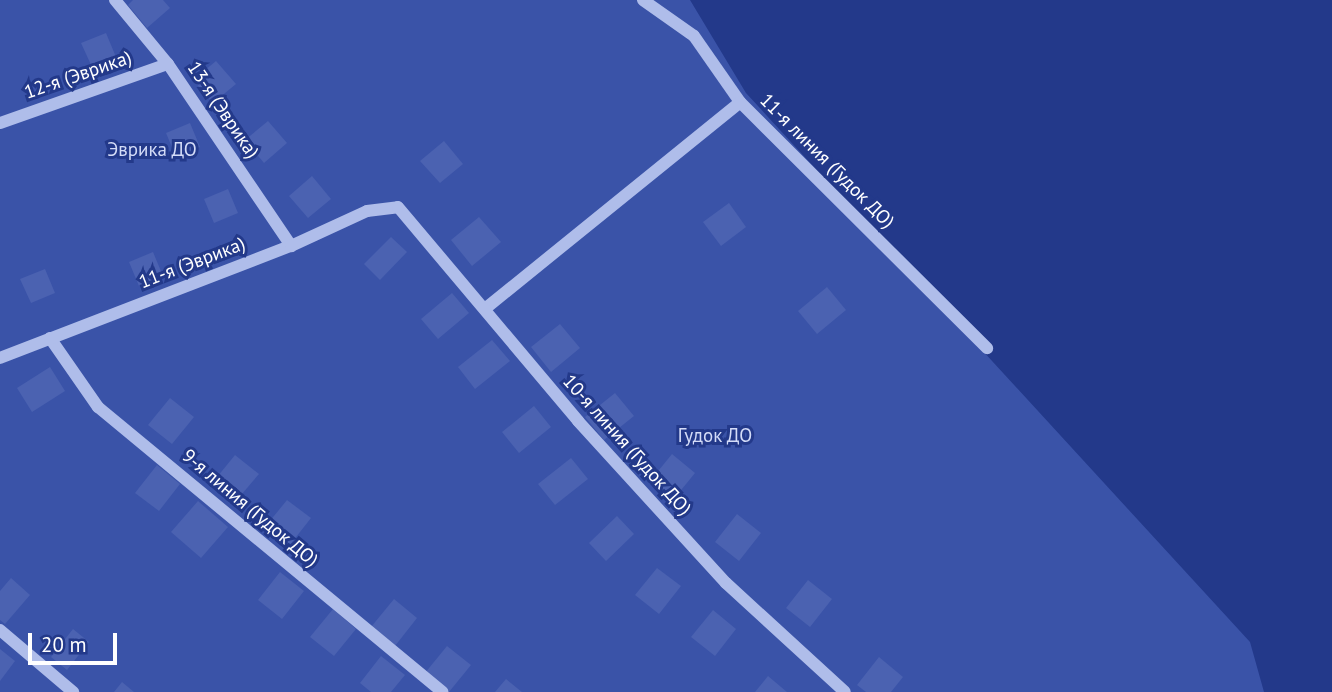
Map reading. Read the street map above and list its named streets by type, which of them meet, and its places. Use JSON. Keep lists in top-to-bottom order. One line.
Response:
{"streets":{"lane":["12-я (Эврика)","13-я (Эврика)","11-я линия (Гудок ДО)","11-я (Эврика)","10-я линия (Гудок ДО)","9-я линия (Гудок ДО)"]},"crossings":[["12-я (Эврика)","13-я (Эврика)"],["13-я (Эврика)","11-я (Эврика)"],["11-я (Эврика)","10-я линия (Гудок ДО)"],["11-я (Эврика)","9-я линия (Гудок ДО)"]],"parks":["Эврика ДО","Гудок ДО"],"scale_bar":"20 m"}
